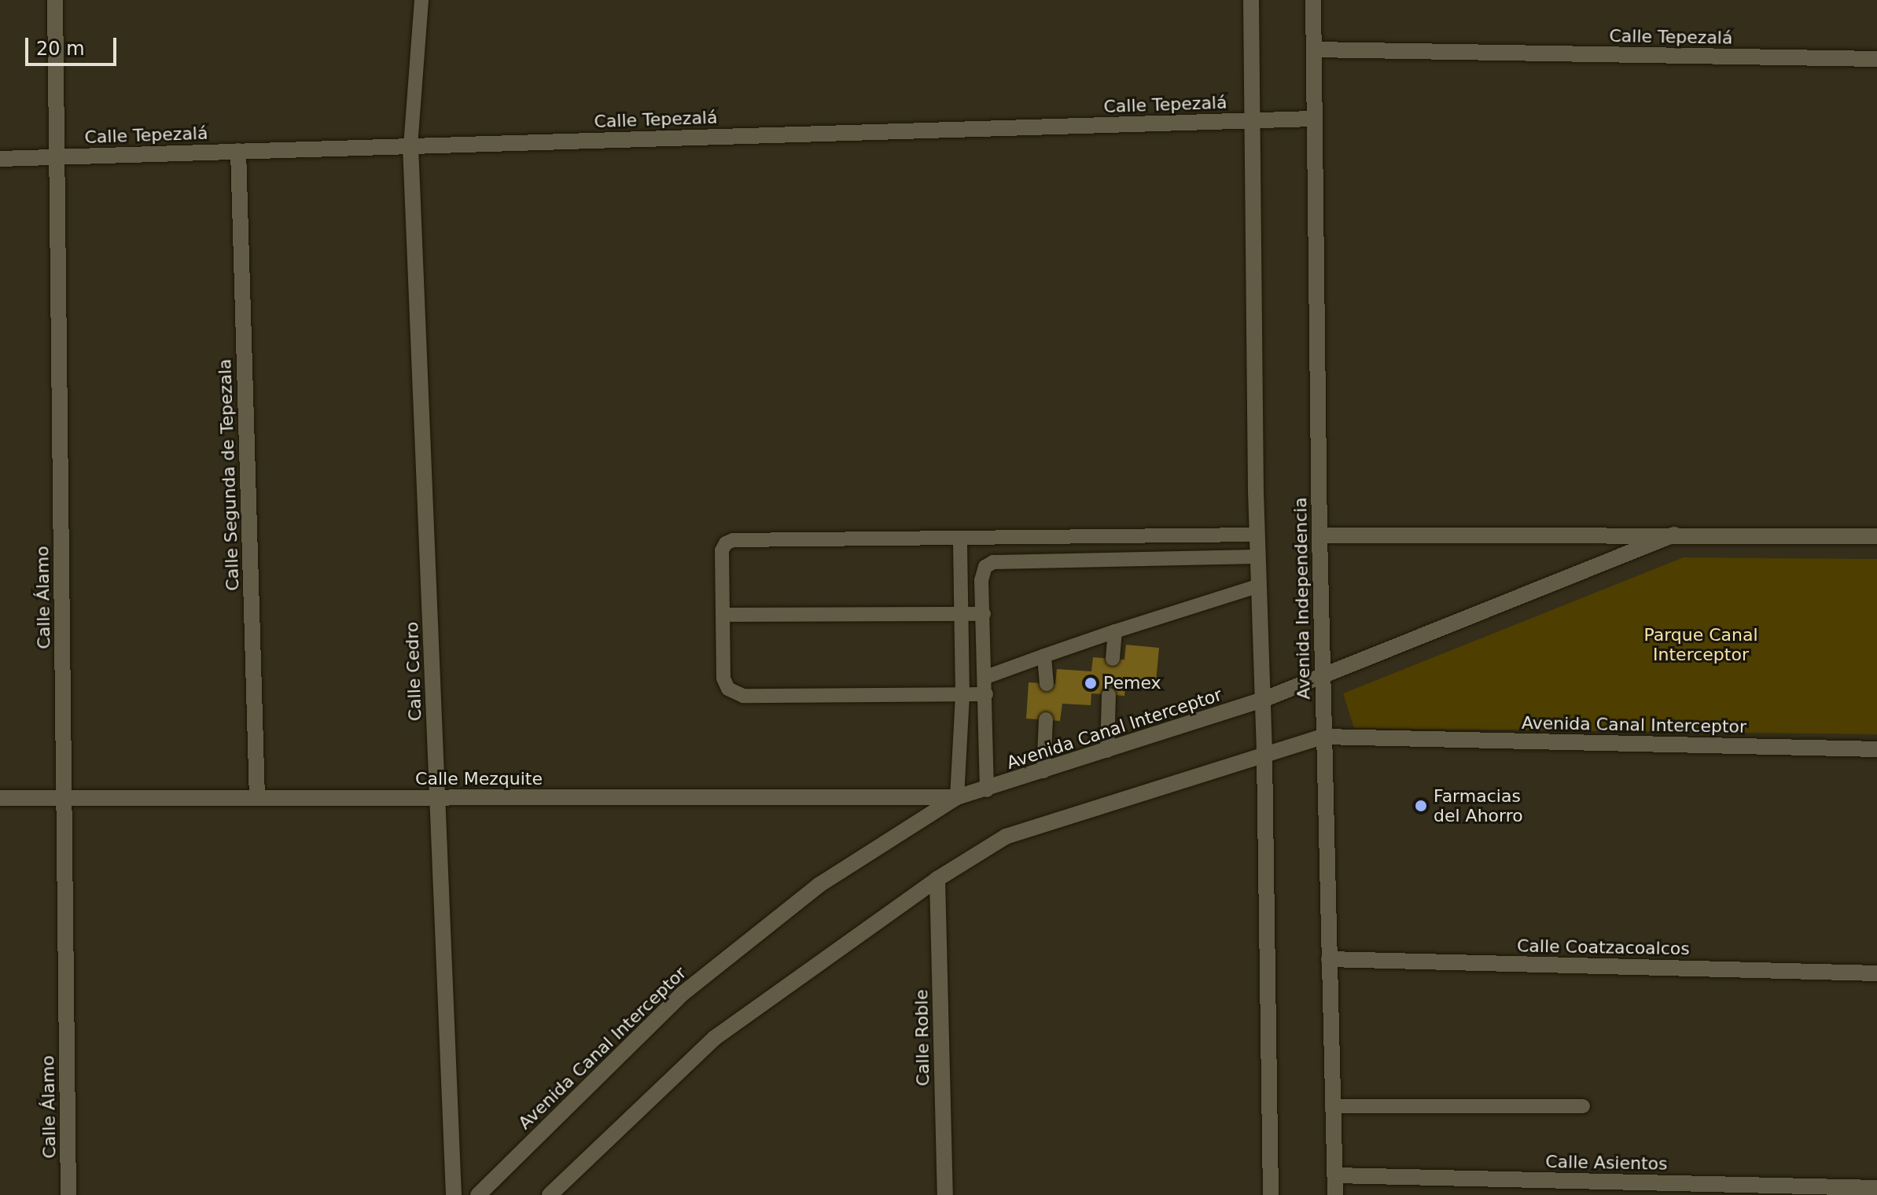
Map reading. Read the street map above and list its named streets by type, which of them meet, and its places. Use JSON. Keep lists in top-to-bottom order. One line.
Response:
{"streets":{"street":["Calle Tepezalá","Calle Segunda de Tepezala","Calle Álamo","Avenida Independencia","Calle Cedro","Avenida Canal Interceptor","Calle Mezquite","Calle Coatzacoalcos","Calle Roble","Calle Asientos"]},"crossings":[["Calle Tepezalá","Calle Segunda de Tepezala"],["Calle Tepezalá","Calle Álamo"],["Calle Tepezalá","Avenida Independencia"],["Calle Tepezalá","Calle Cedro"],["Calle Segunda de Tepezala","Calle Mezquite"],["Calle Álamo","Calle Mezquite"],["Avenida Independencia","Avenida Canal Interceptor"],["Avenida Independencia","Calle Coatzacoalcos"],["Avenida Independencia","Calle Asientos"],["Calle Cedro","Calle Mezquite"],["Avenida Canal Interceptor","Calle Mezquite"],["Avenida Canal Interceptor","Calle Roble"]],"parks":["Parque Canal Interceptor"],"places":["Pemex","Farmacias del Ahorro"],"scale_bar":"20 m"}
